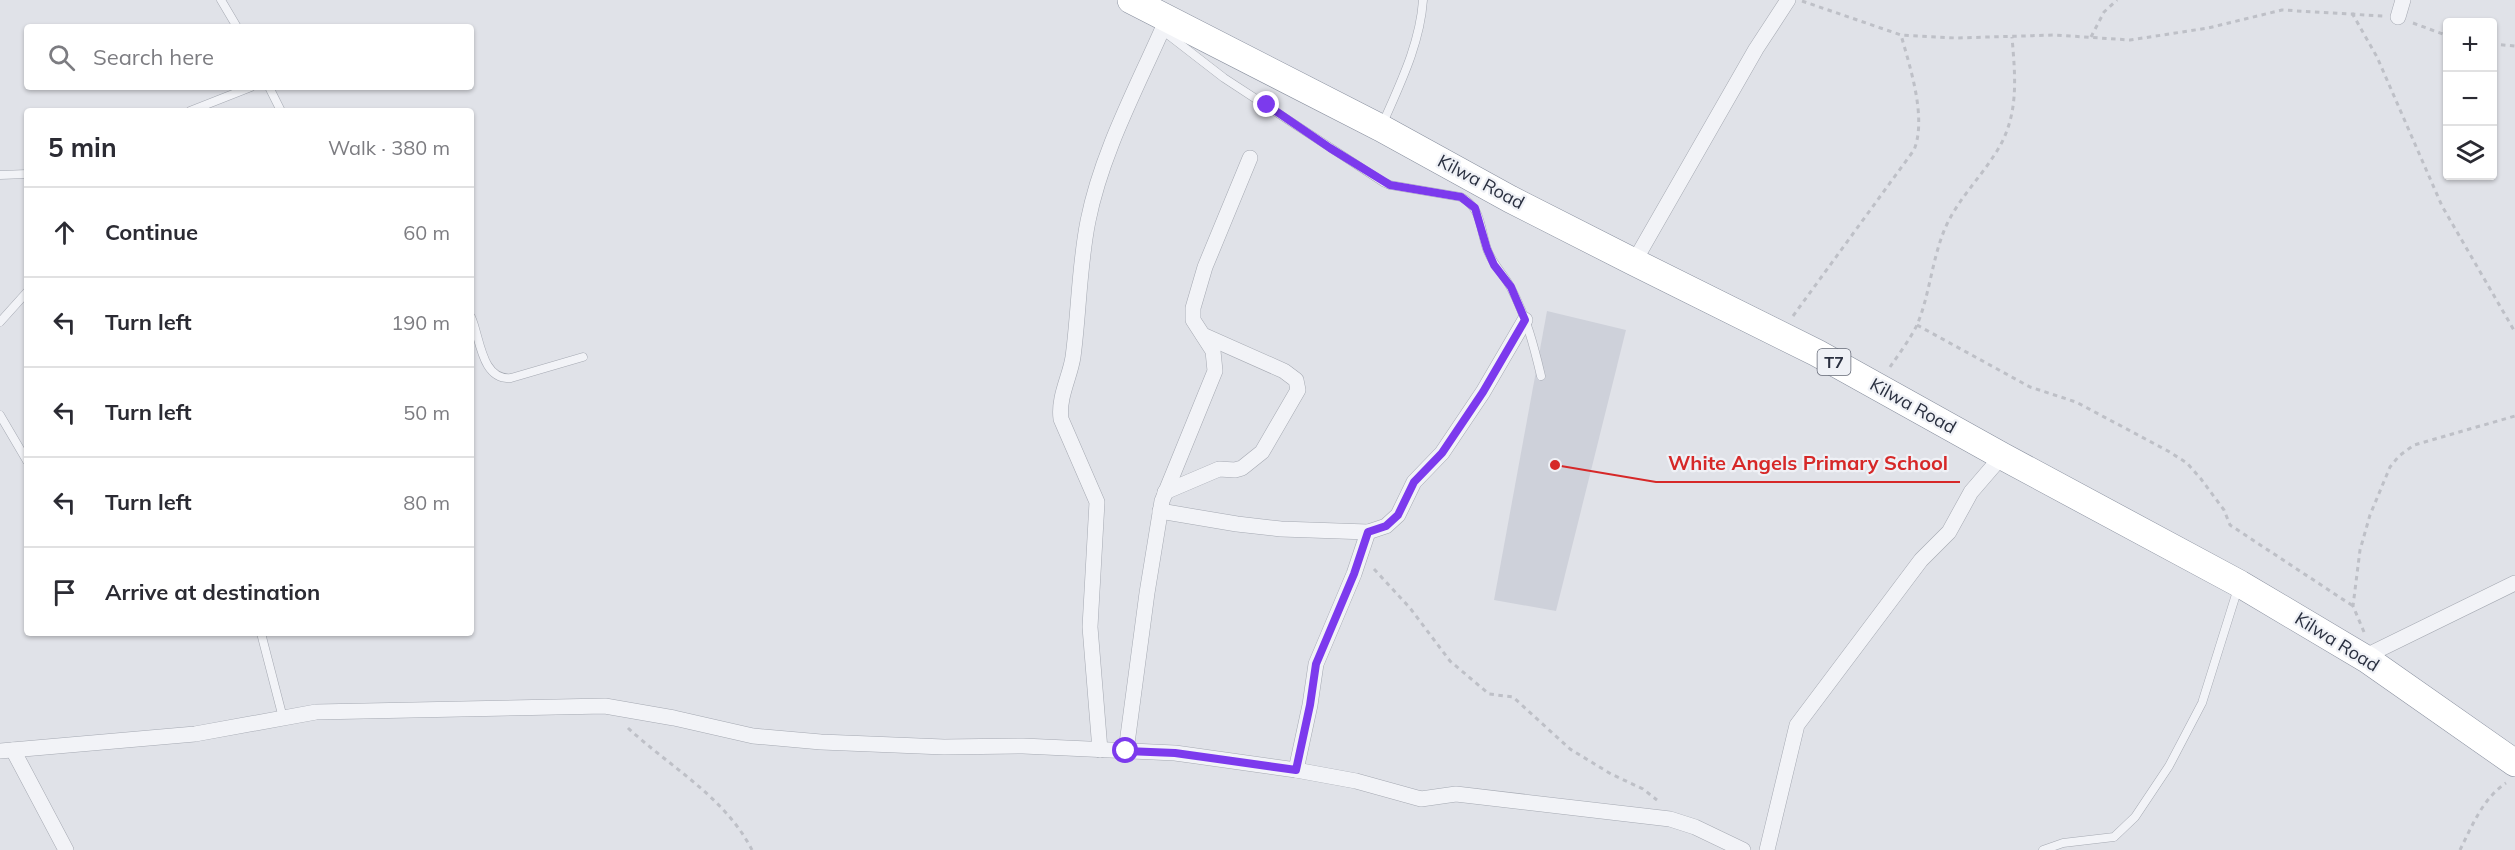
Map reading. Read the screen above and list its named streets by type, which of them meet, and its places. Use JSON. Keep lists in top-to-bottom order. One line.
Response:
{"streets":{"highway":["Kilwa Road","T7"]},"places":["White Angels Primary School"],"page":{"map_buttons":["+","−"],"search":"Search here","heading":["5 min","Walk · 380 m"],"list":[["Continue","60 m"],["Turn left","190 m"],["Turn left","50 m"],["Turn left","80 m"],"Arrive at destination"]}}
